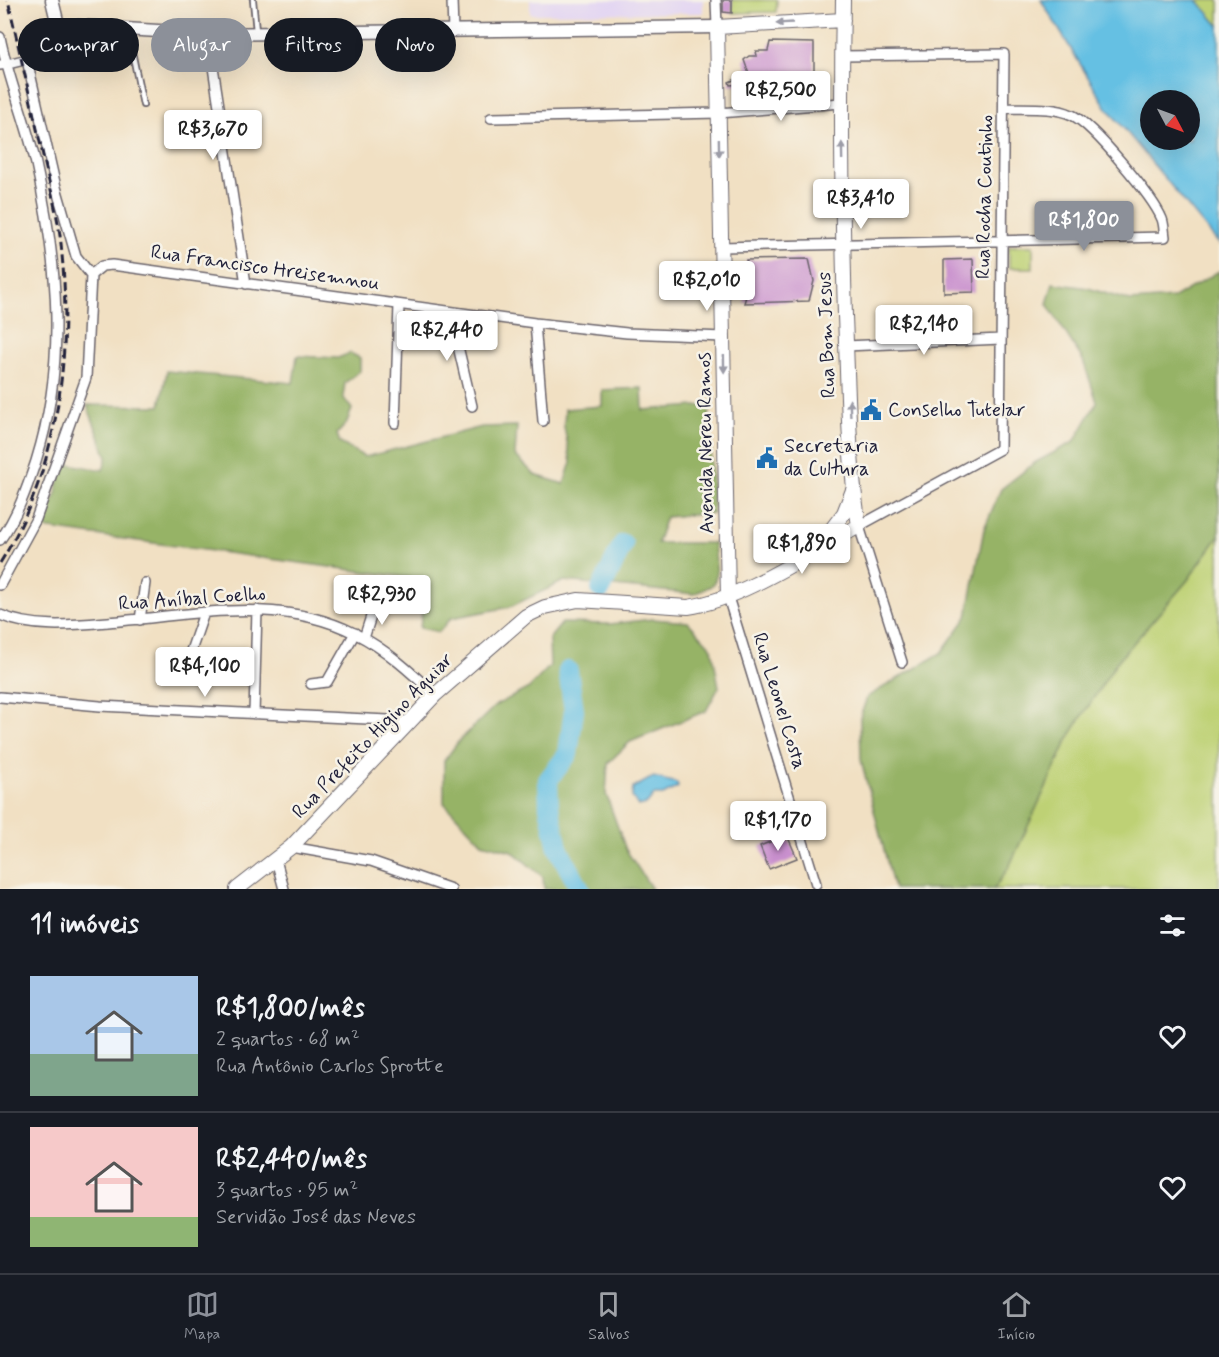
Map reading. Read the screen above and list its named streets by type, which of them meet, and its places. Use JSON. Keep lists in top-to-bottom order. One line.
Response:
{"streets":{"main road":["Rua Bom Jesus","Avenida Nereu Ramos","Rua Prefeito Higino Aguiar"],"street":["Rua Rocha Coutinho","Rua Francisco Hreisemnou","Rua Aníbal Coelho","Rua Leonel Costa"]},"crossings":[["Rua Rocha Coutinho","Rua Bom Jesus"],["Rua Rocha Coutinho","Rua Prefeito Higino Aguiar"],["Rua Francisco Hreisemnou","Avenida Nereu Ramos"],["Rua Bom Jesus","Rua Prefeito Higino Aguiar"],["Avenida Nereu Ramos","Rua Leonel Costa"],["Avenida Nereu Ramos","Rua Prefeito Higino Aguiar"],["Rua Aníbal Coelho","Rua Prefeito Higino Aguiar"],["Rua Leonel Costa","Rua Prefeito Higino Aguiar"]],"one_way":["Rua Bom Jesus","Avenida Nereu Ramos"],"places":{"public building":["Conselho Tutelar","Secretaria da Cultura"]},"north":"bottom right","page":{"chip":["Comprar","Alugar","Filtros","Novo"],"price":["R$2,500","R$3,670","R$3,410","R$1,800","R$2,010","R$2,140","R$2,440","R$1,890","R$2,930","R$4,100","R$1,170"],"heading":"11 imóveis","list":[{"name":"R$1,800/mês","note":"2 quartos · 68 m² · Rua Antônio Carlos Sprotte"},{"name":"R$2,440/mês","note":"3 quartos · 95 m² · Servidão José das Neves"}],"tabs":["Mapa","Salvos","Início"]}}
